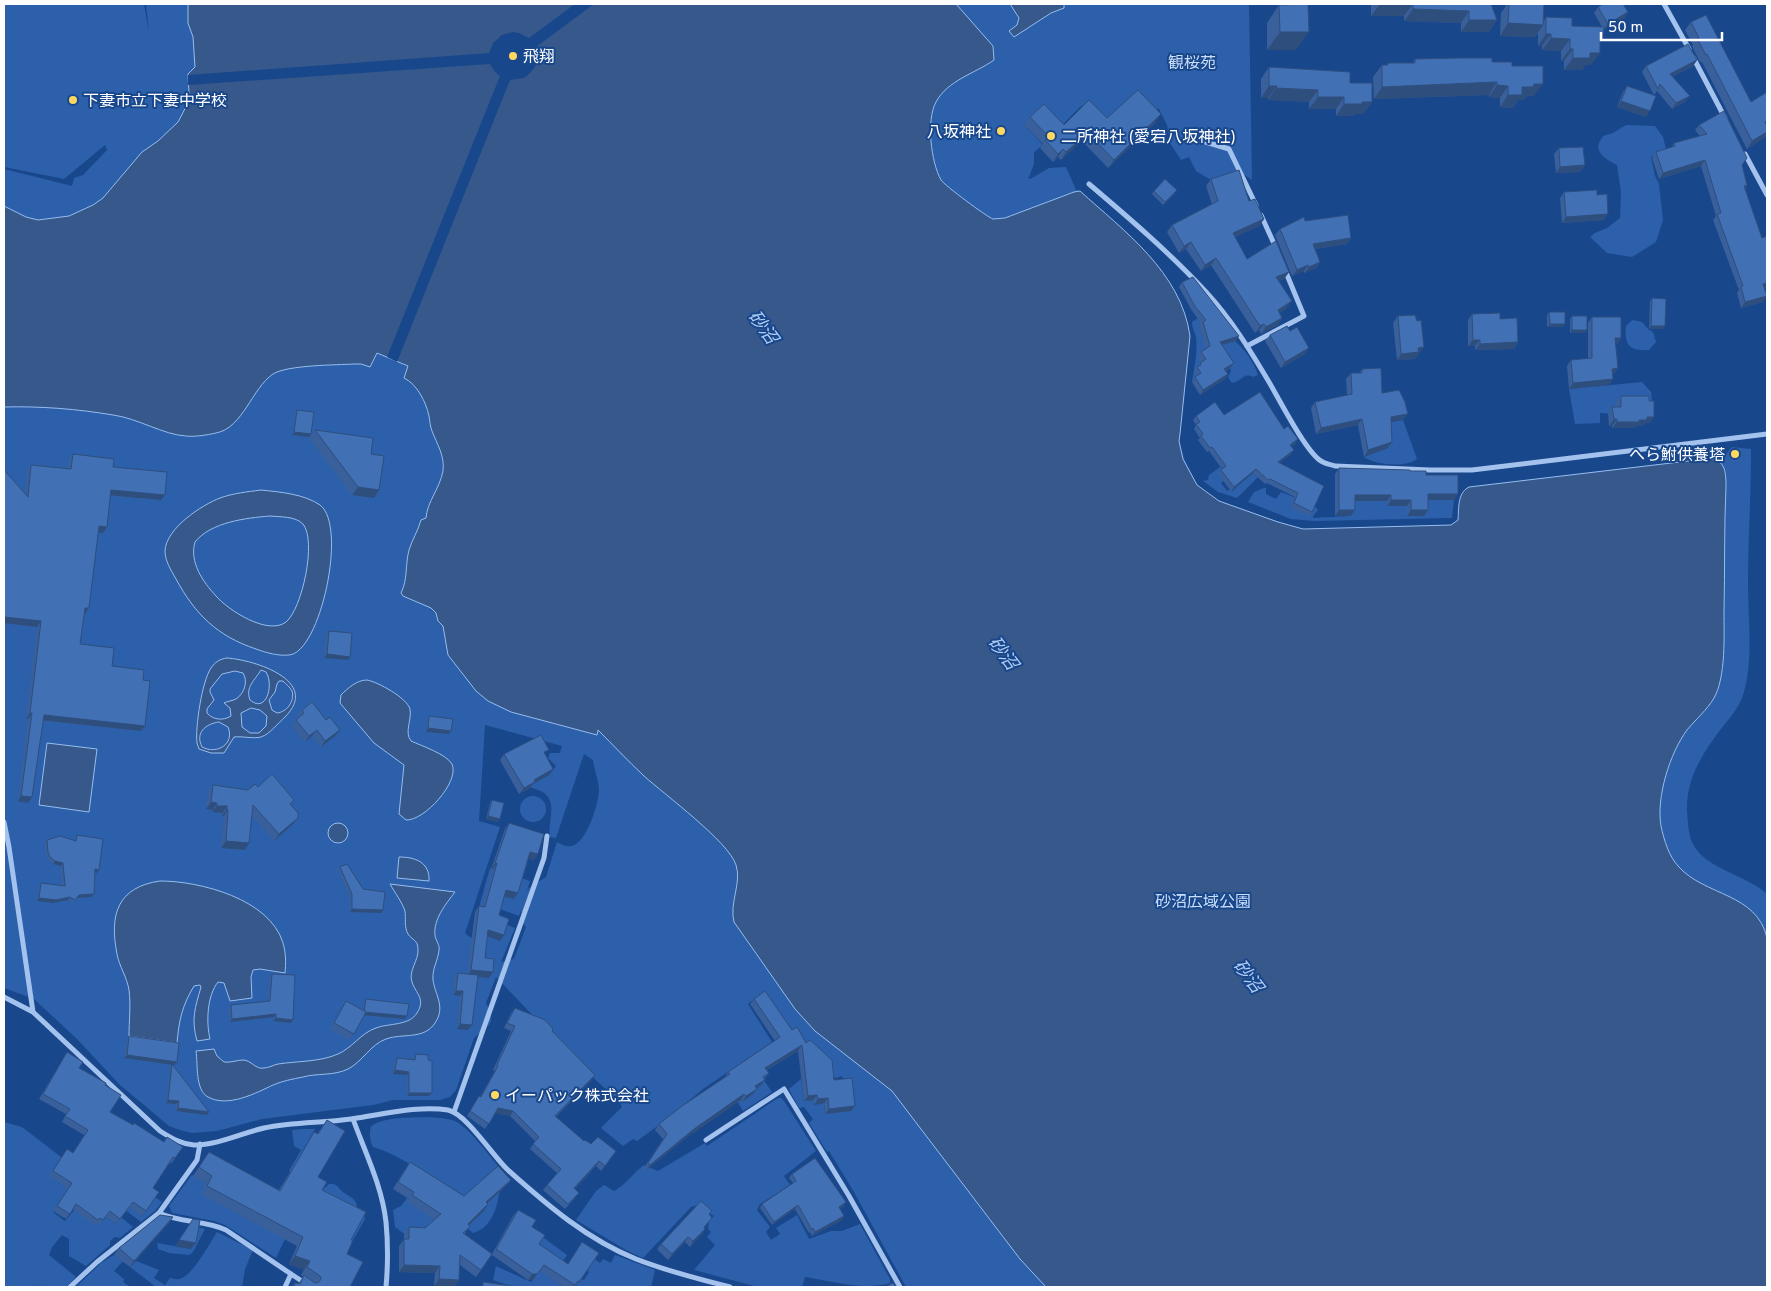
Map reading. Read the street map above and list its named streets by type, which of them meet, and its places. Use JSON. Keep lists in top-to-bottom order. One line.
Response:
{"water":["砂沼"],"parks":["観桜苑","砂沼広域公園"],"places":["飛翔","下妻市立下妻中学校","八坂神社","二所神社 (愛宕八坂神社)","へら鮒供養塔","イーパック株式会社"],"scale_bar":"50 m"}
